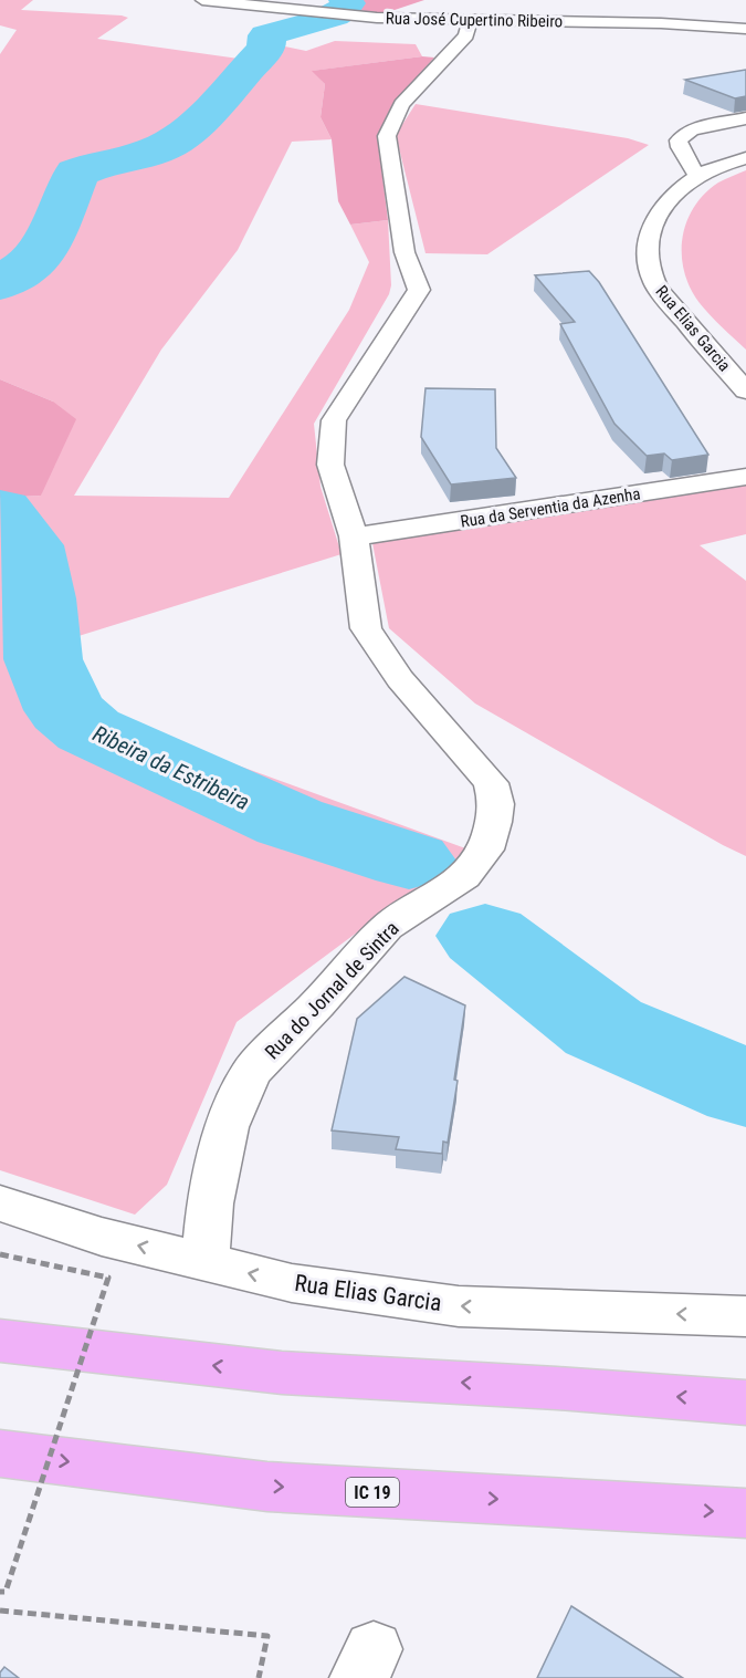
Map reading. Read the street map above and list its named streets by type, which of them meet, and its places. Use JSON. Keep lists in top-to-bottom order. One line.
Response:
{"streets":{"highway":["IC 19"],"street":["Rua José Cupertino Ribeiro","Rua Elias Garcia","Rua da Serventia da Azenha","Rua do Jornal de Sintra"]},"crossings":[["Rua José Cupertino Ribeiro","Rua do Jornal de Sintra"],["Rua Elias Garcia","Rua do Jornal de Sintra"],["Rua da Serventia da Azenha","Rua do Jornal de Sintra"]],"one_way":["Rua Elias Garcia"],"water":["Ribeira da Estribeira"]}
